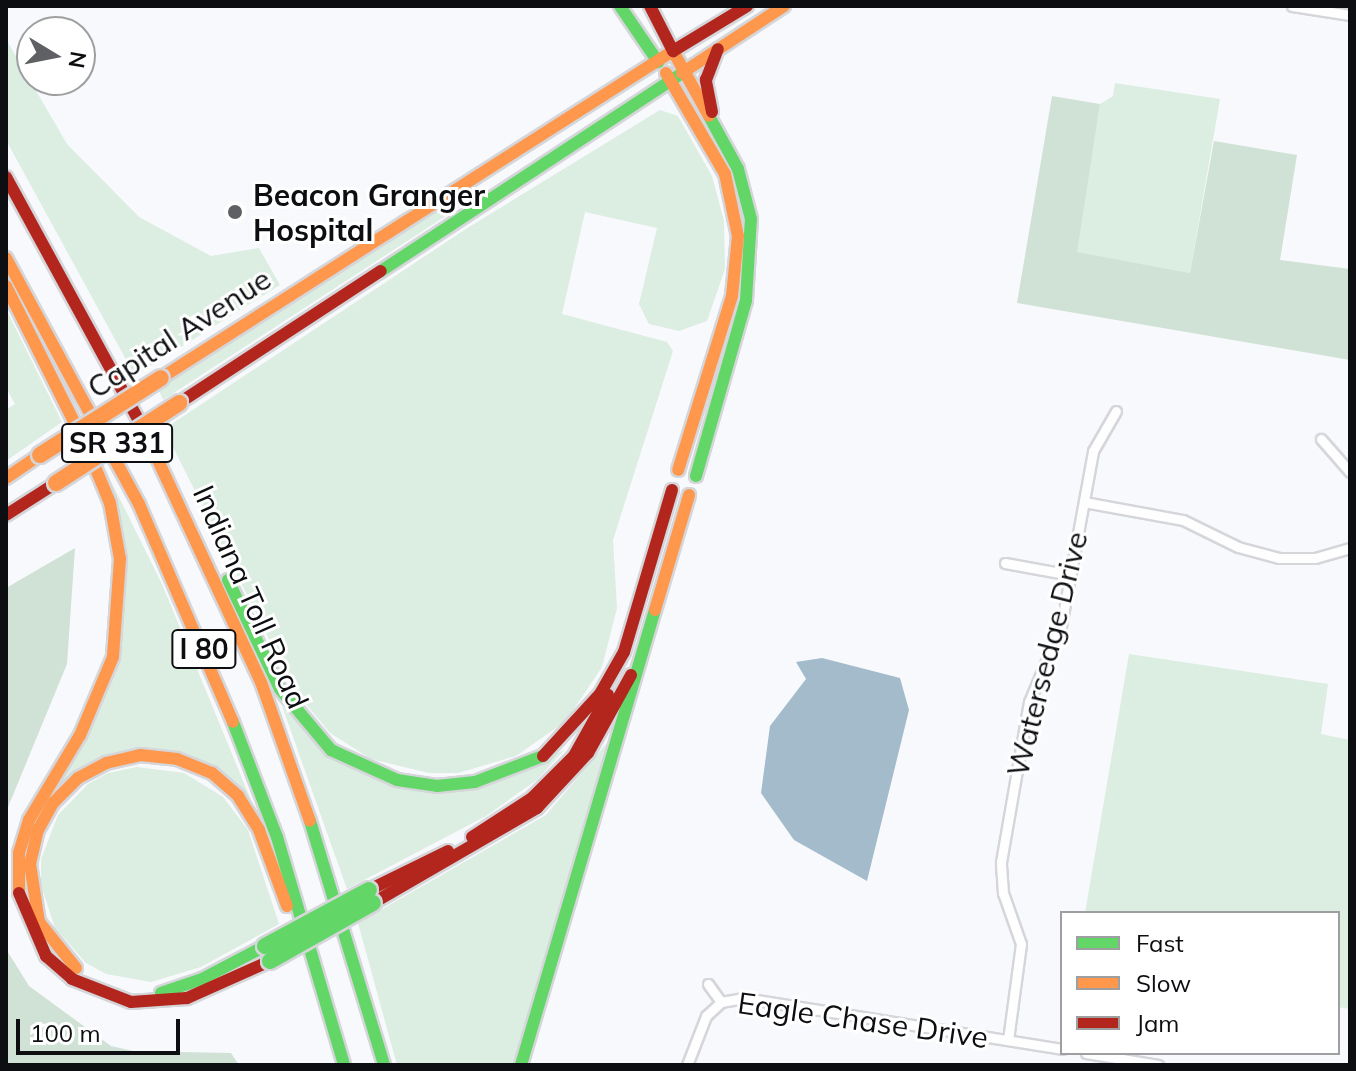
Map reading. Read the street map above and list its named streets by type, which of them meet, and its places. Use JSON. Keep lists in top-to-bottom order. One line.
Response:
{"streets":{"main road":["Capital Avenue","SR 331","Indiana Toll Road","I 80"],"street":["Watersedge Drive","Eagle Chase Drive"]},"crossings":[["Watersedge Drive","Eagle Chase Drive"]],"places":["Beacon Granger Hospital"],"legend":["Fast","Slow","Jam"],"scale_bar":"100 m","north":"right"}
